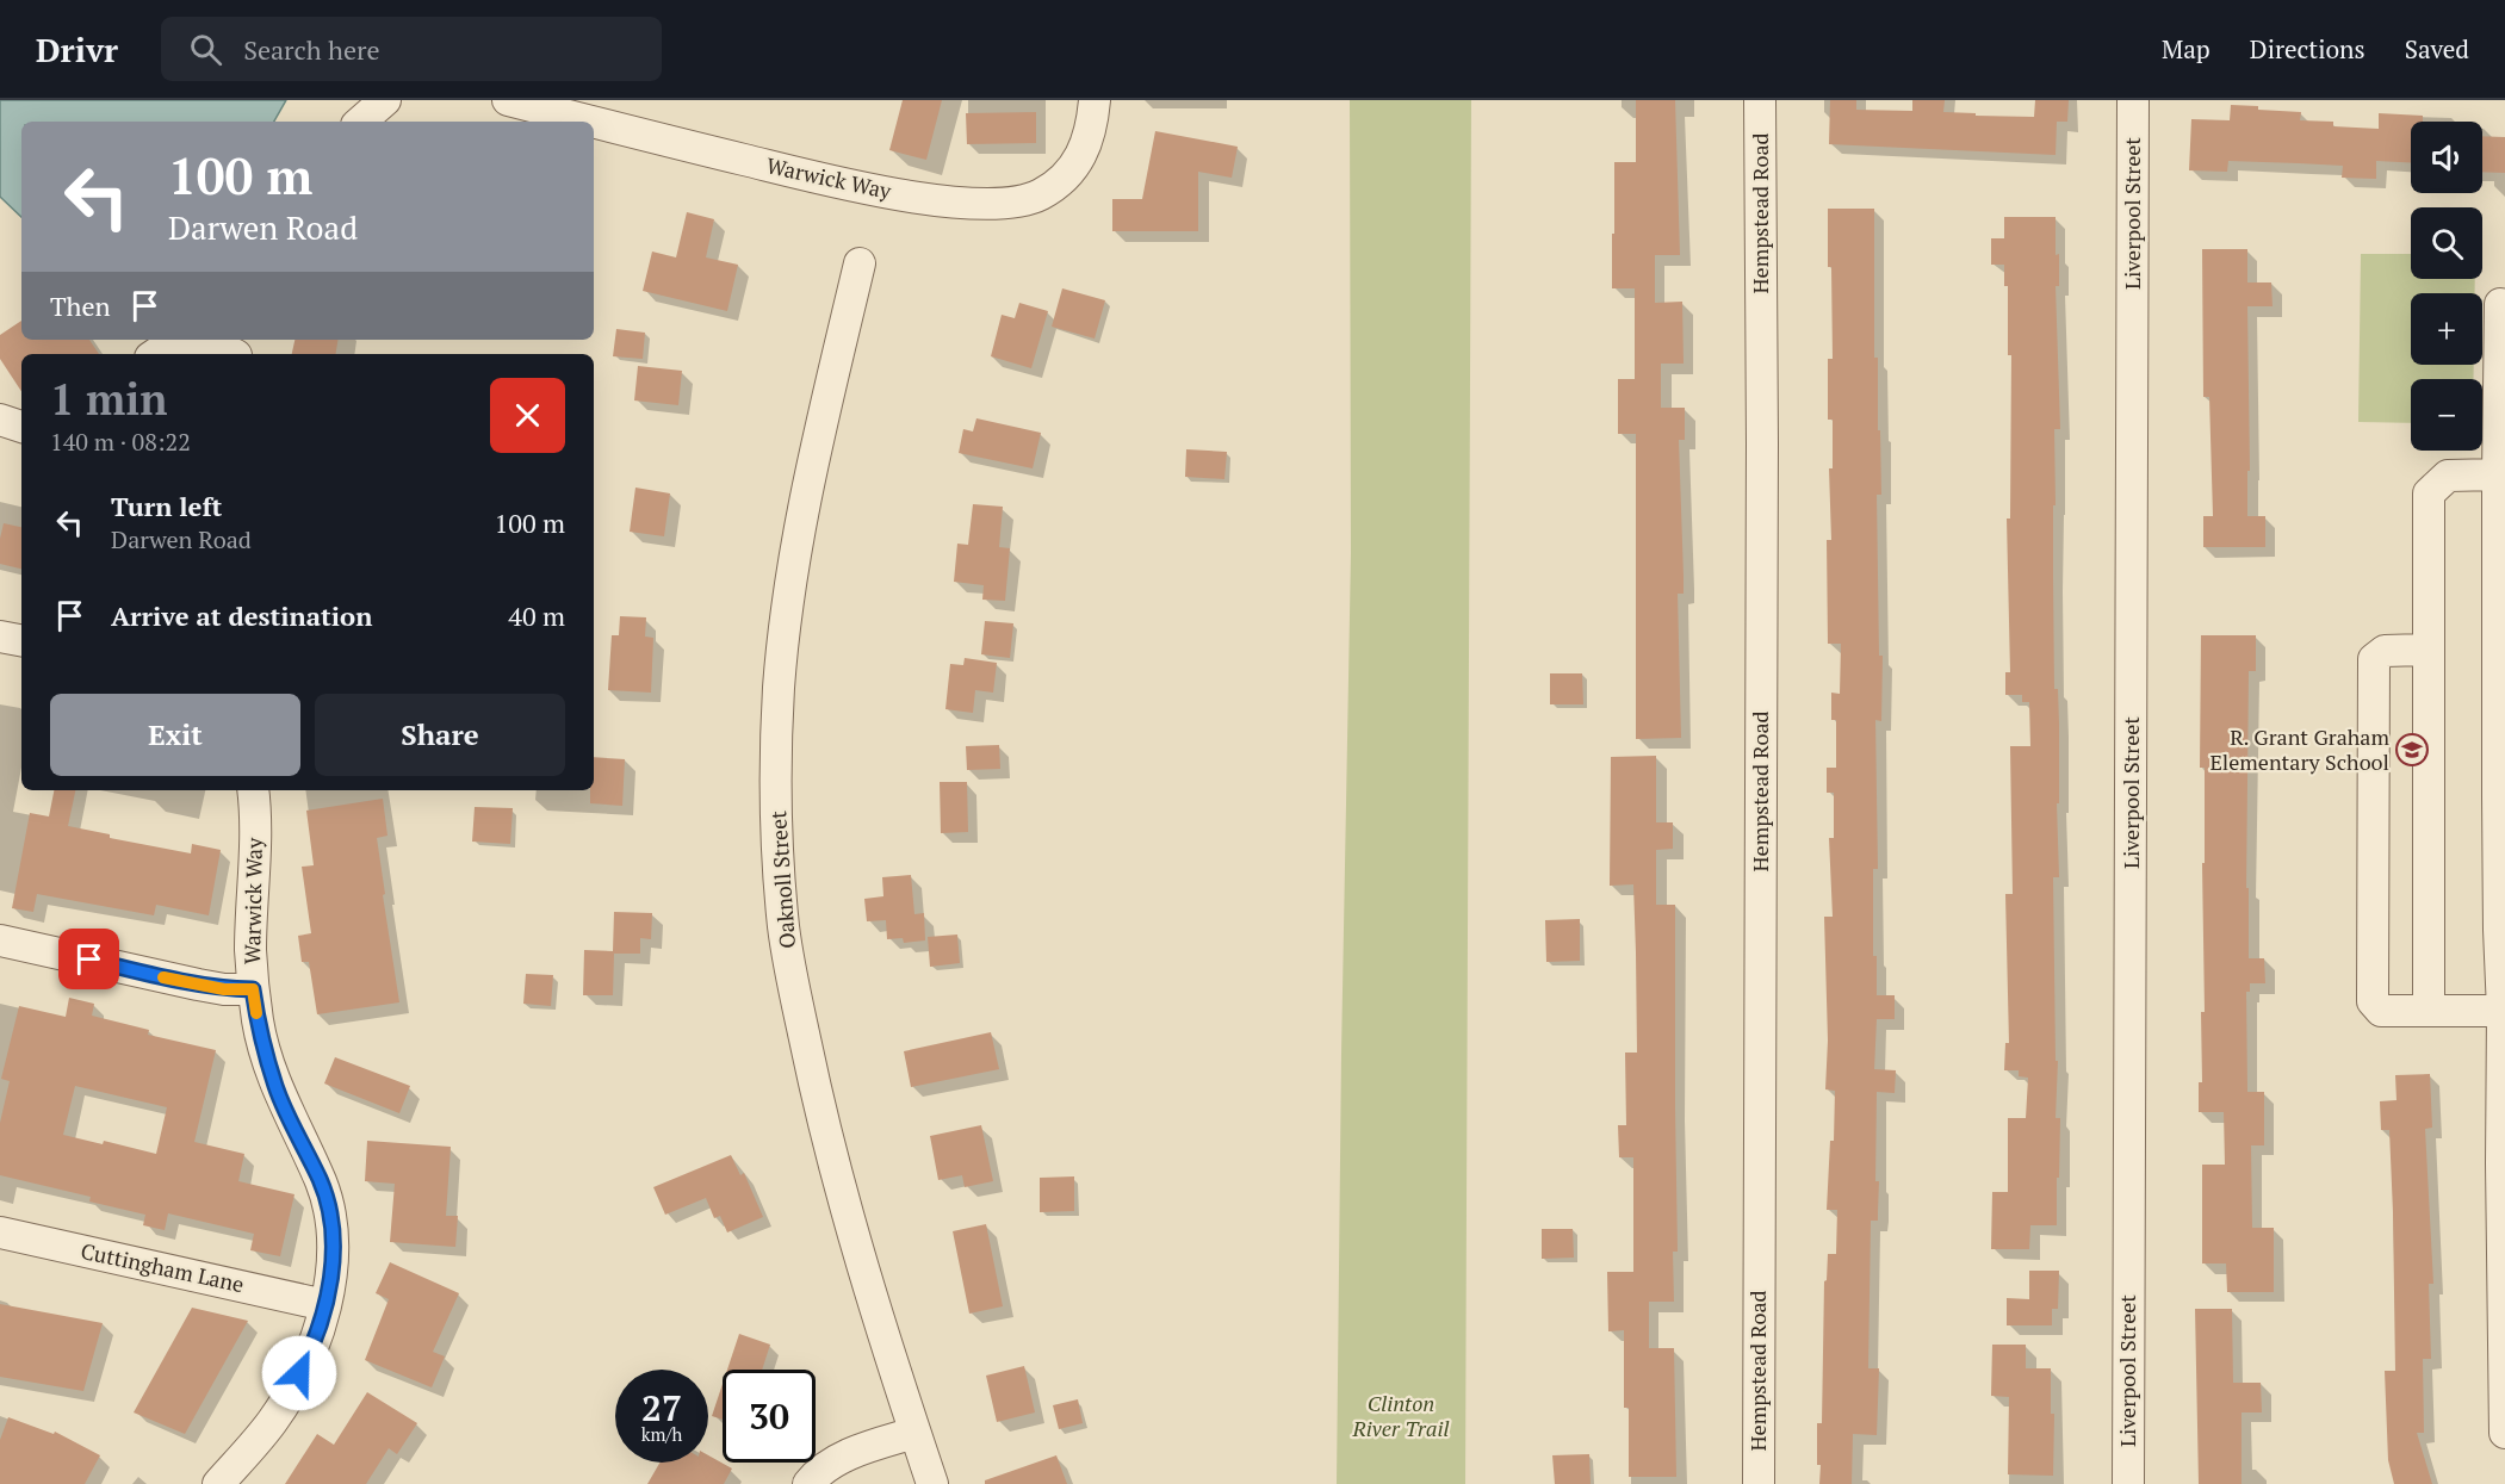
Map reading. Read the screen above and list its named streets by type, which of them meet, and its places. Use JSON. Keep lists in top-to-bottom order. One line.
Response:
{"streets":{"street":["Warwick Way","Hempstead Road","Liverpool Street","Oaknoll Street","Cuttingham Lane"]},"crossings":[["Warwick Way","Cuttingham Lane"]],"parks":["Clinton River Trail"],"places":{"school or university":["R. Grant Graham Elementary School"]},"page":{"header":"Drivr","search":"Search here","nav":["Map","Directions","Saved"],"map_buttons":["+","−"],"turn":["100 m","Darwen Road"],"then":"Then","heading":["1 min","140 m · 08:22"],"list":[{"name":"Turn left","note":"Darwen Road","value":"100 m"},{"name":"Arrive at destination","value":"40 m"}],"buttons":["Exit","Share"],"speed":"27 km/h","limit":"30"}}
